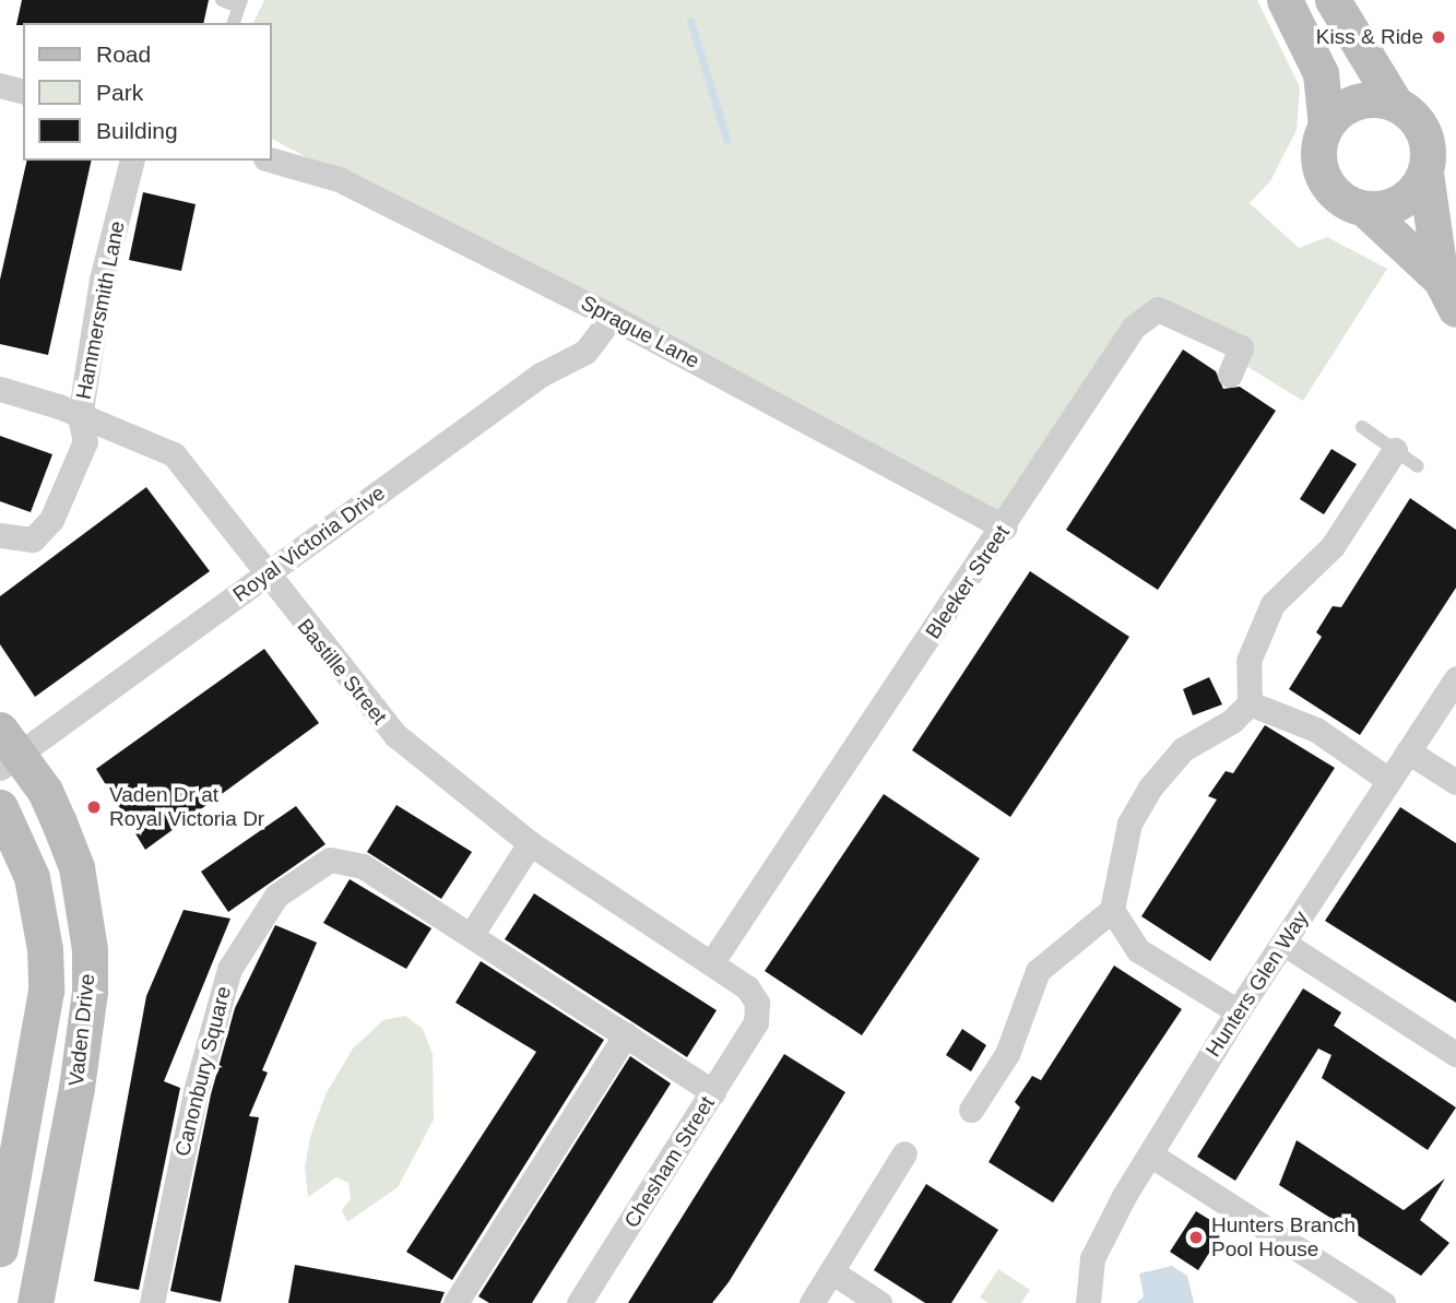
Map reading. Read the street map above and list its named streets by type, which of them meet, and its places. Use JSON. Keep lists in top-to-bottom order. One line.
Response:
{"streets":{"street":["Hammersmith Lane","Sprague Lane","Royal Victoria Drive","Bleeker Street","Bastille Street","Hunters Glen Way","Vaden Drive","Canonbury Square","Chesham Street"]},"crossings":[["Hammersmith Lane","Bastille Street"],["Sprague Lane","Royal Victoria Drive"],["Sprague Lane","Bleeker Street"],["Royal Victoria Drive","Bastille Street"],["Royal Victoria Drive","Vaden Drive"],["Bleeker Street","Bastille Street"],["Bastille Street","Chesham Street"],["Canonbury Square","Chesham Street"]],"places":["Kiss & Ride","Vaden Dr at Royal Victoria Dr","Hunters Branch Pool House"],"legend":["Road","Park","Building"]}
